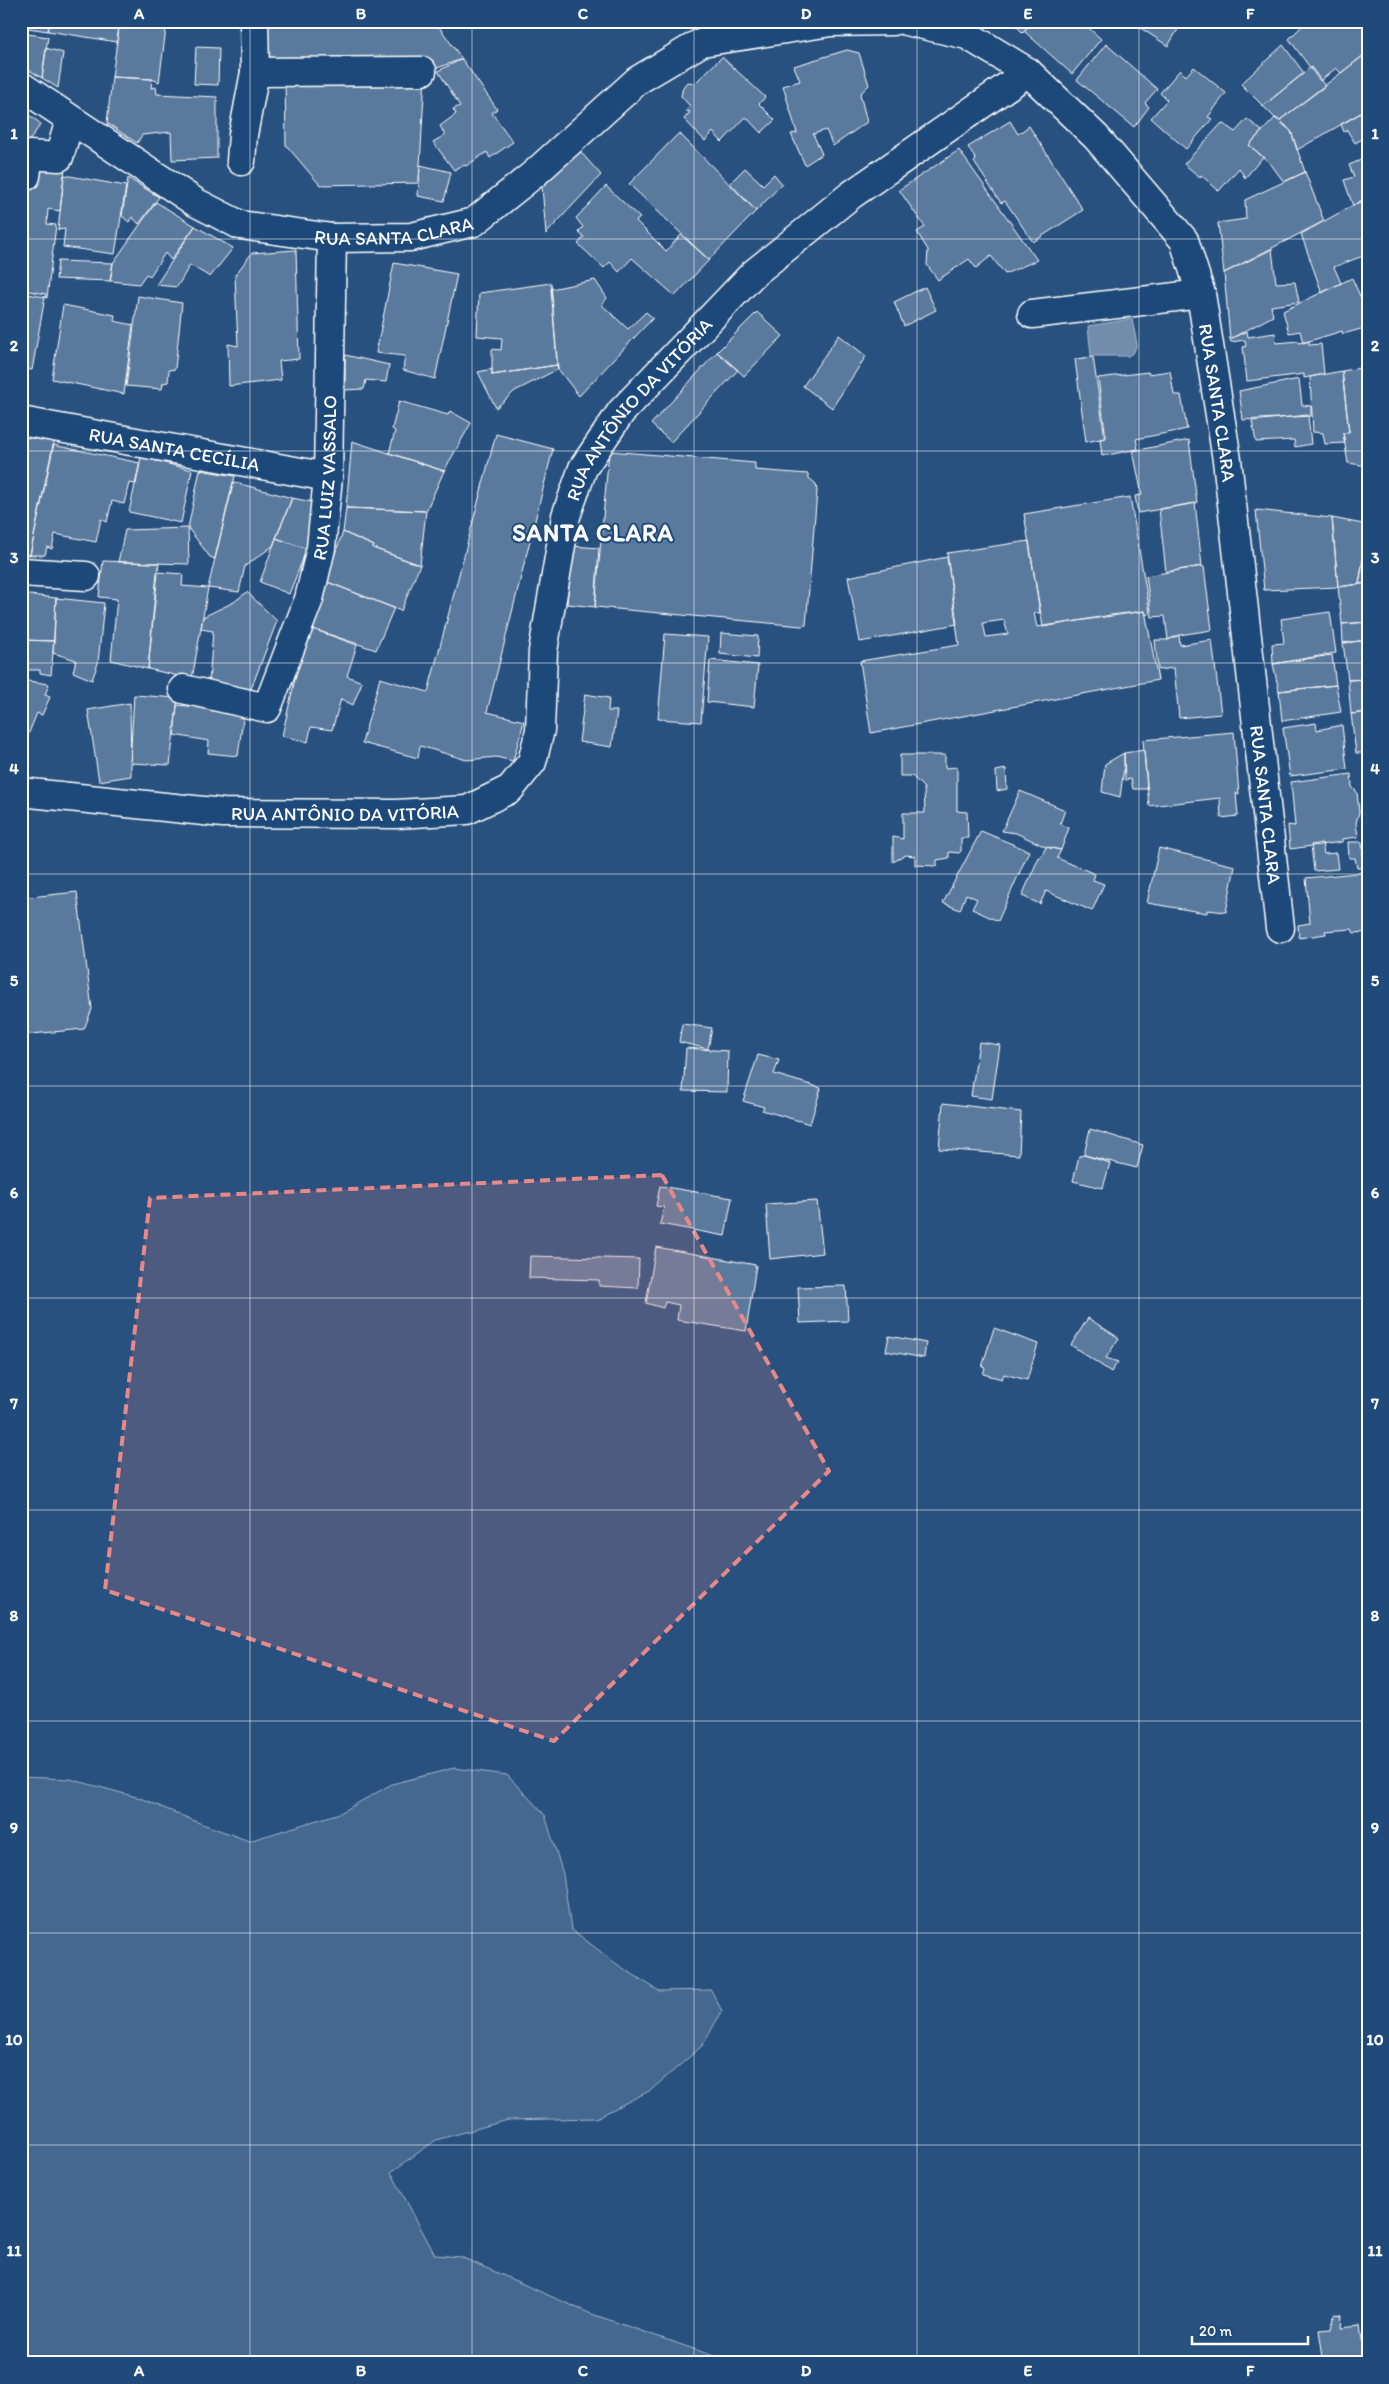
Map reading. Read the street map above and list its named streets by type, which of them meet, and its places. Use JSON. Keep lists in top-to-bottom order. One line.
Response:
{"streets":{"street":["RUA SANTA CLARA","RUA ANTÔNIO DA VITÓRIA","RUA SANTA CECÍLIA","RUA LUIZ VASSALO"]},"crossings":[["RUA SANTA CLARA","RUA ANTÔNIO DA VITÓRIA"],["RUA SANTA CLARA","RUA LUIZ VASSALO"],["RUA SANTA CECÍLIA","RUA LUIZ VASSALO"]],"districts":["SANTA CLARA"],"scale_bar":"20 m","grid":{"columns":["A","B","C","D","E","F"],"rows":["1","2","3","4","5","6","7","8","9","10","11"]}}
